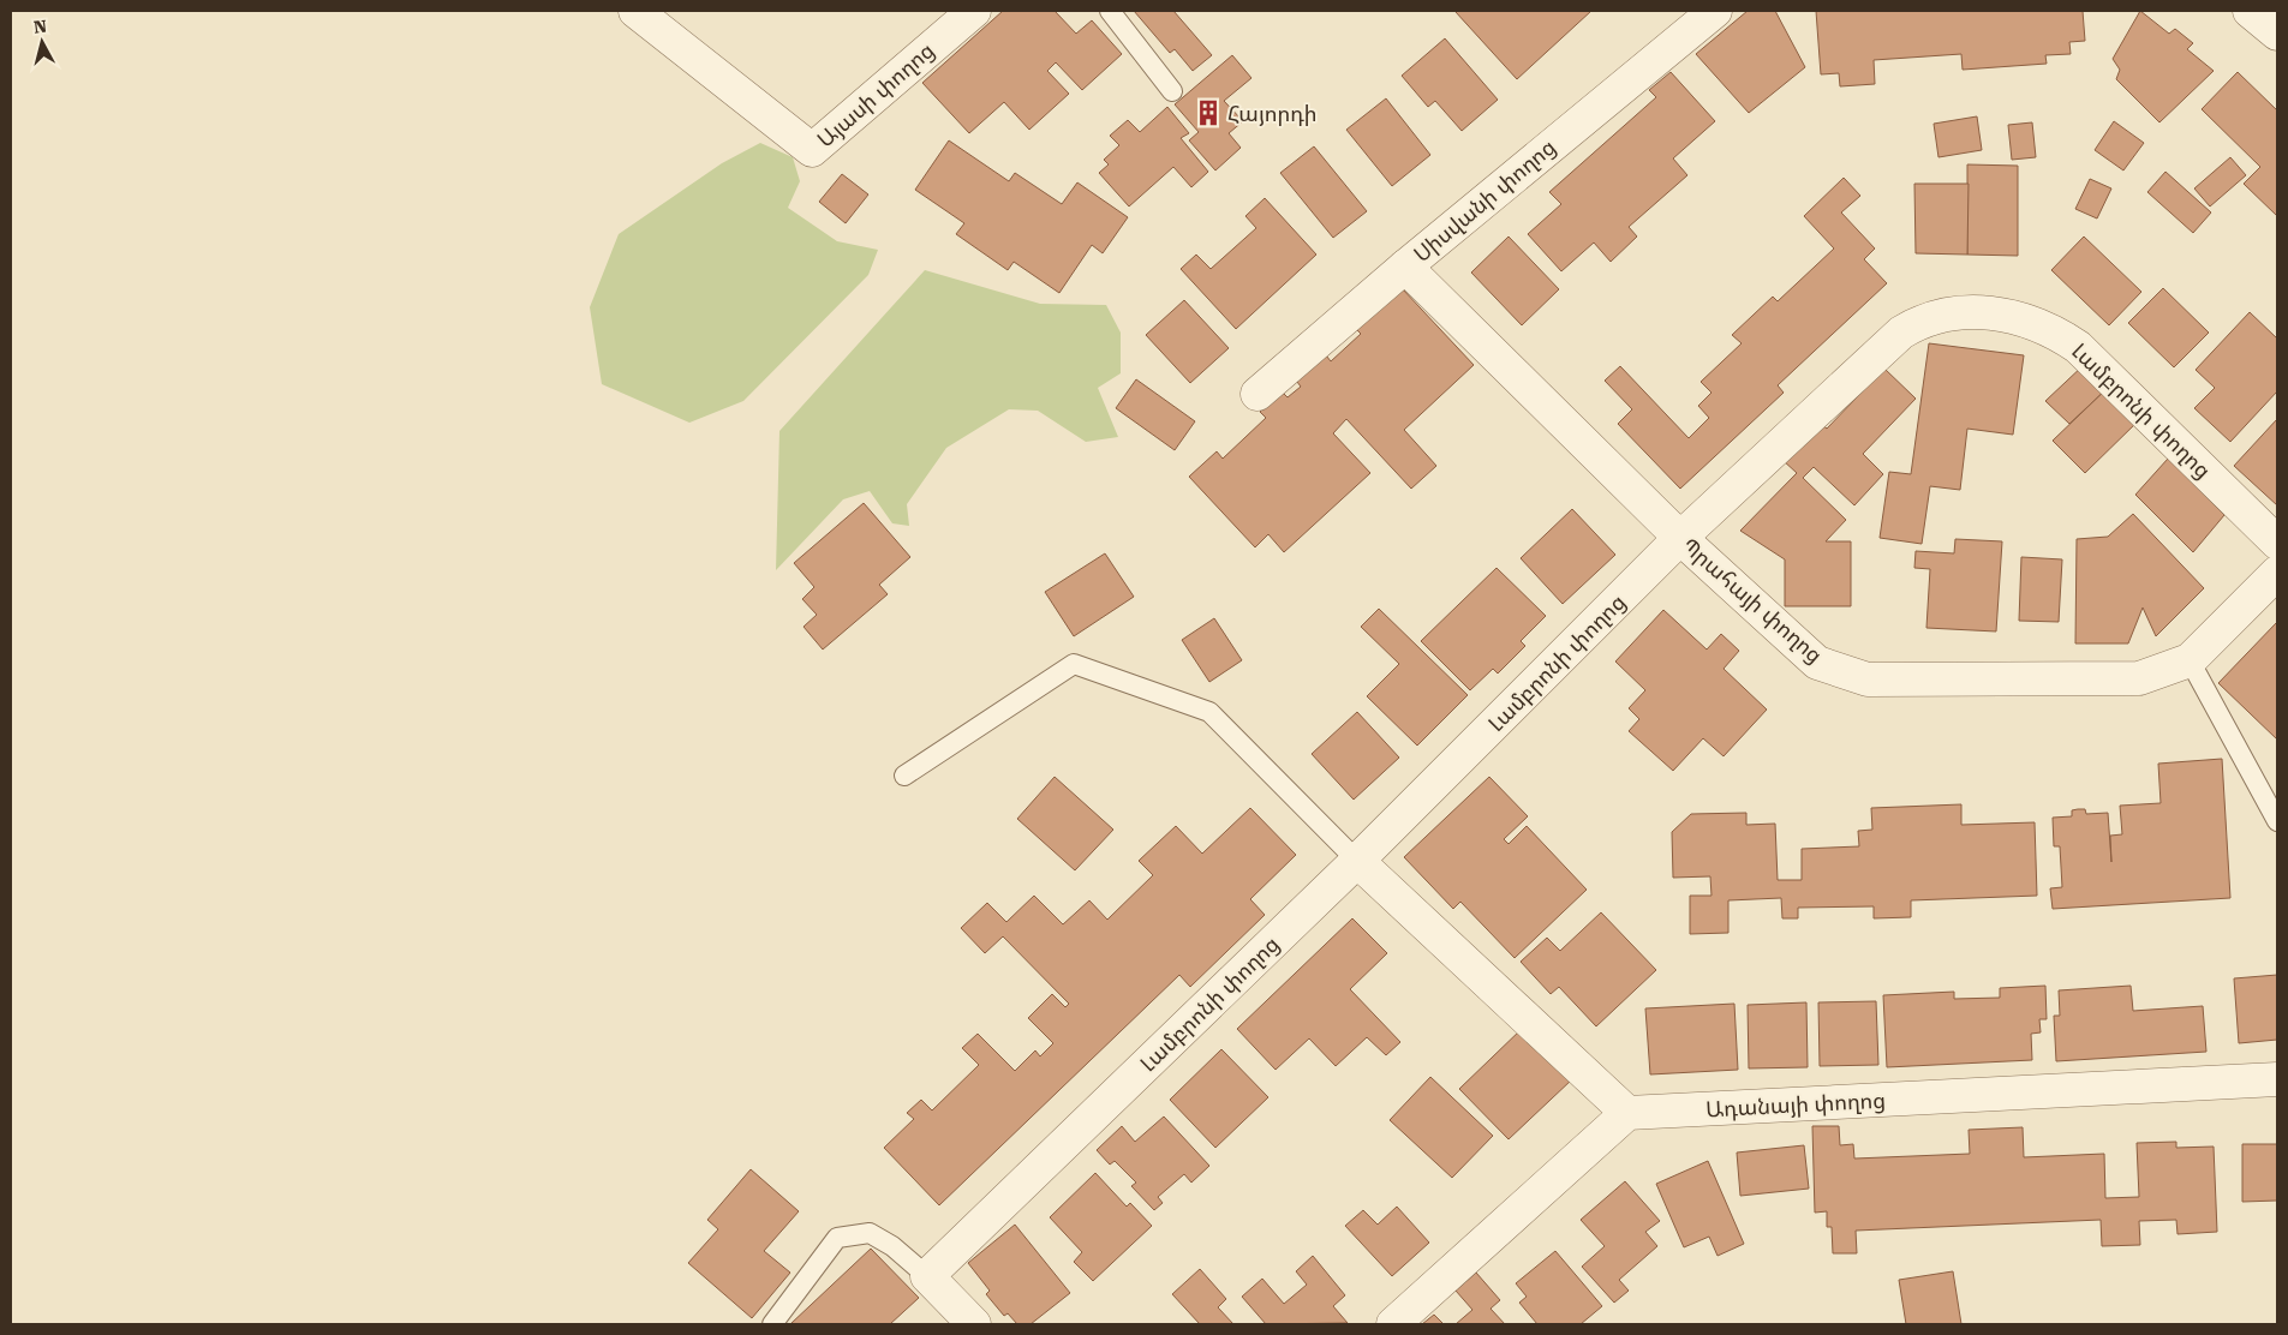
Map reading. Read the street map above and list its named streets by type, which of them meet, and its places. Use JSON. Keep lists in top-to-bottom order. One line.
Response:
{"streets":{"street":["Այասի փողոց","Սիսվանի փողոց","Լամբրոնի փողոց","Պրահայի փողոց","Ադանայի փողոց"]},"crossings":[["Սիսվանի փողոց","Պրահայի փողոց"],["Լամբրոնի փողոց","Պրահայի փողոց"]],"places":{"building":["Հայորդի"]},"north":"top"}
